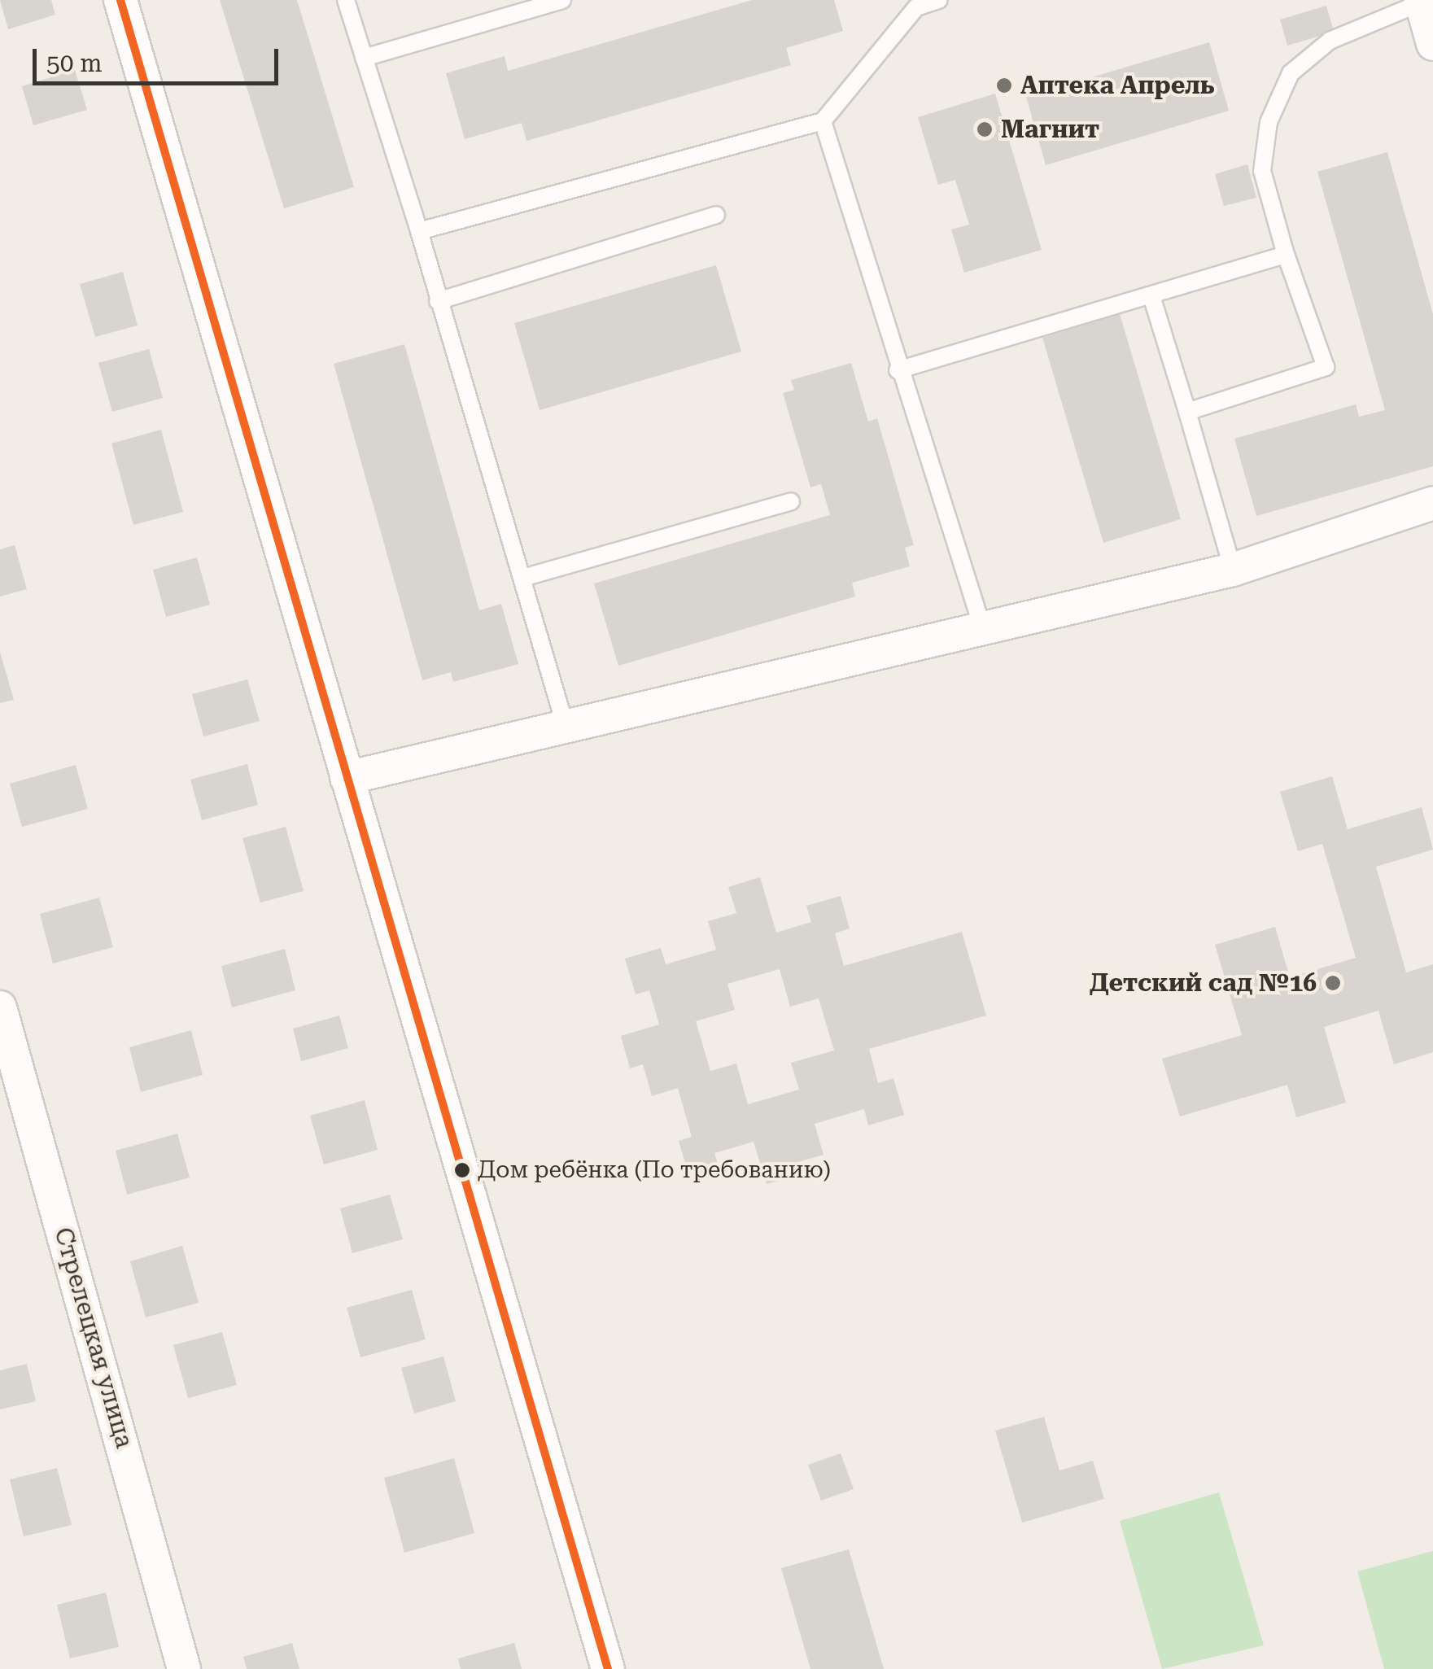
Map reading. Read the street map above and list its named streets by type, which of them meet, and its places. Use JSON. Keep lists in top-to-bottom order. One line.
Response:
{"streets":{"street":["Стрелецкая улица"]},"places":["Аптека Апрель","Магнит","Детский сад №16","Дом ребёнка (По требованию)"],"scale_bar":"50 m"}
